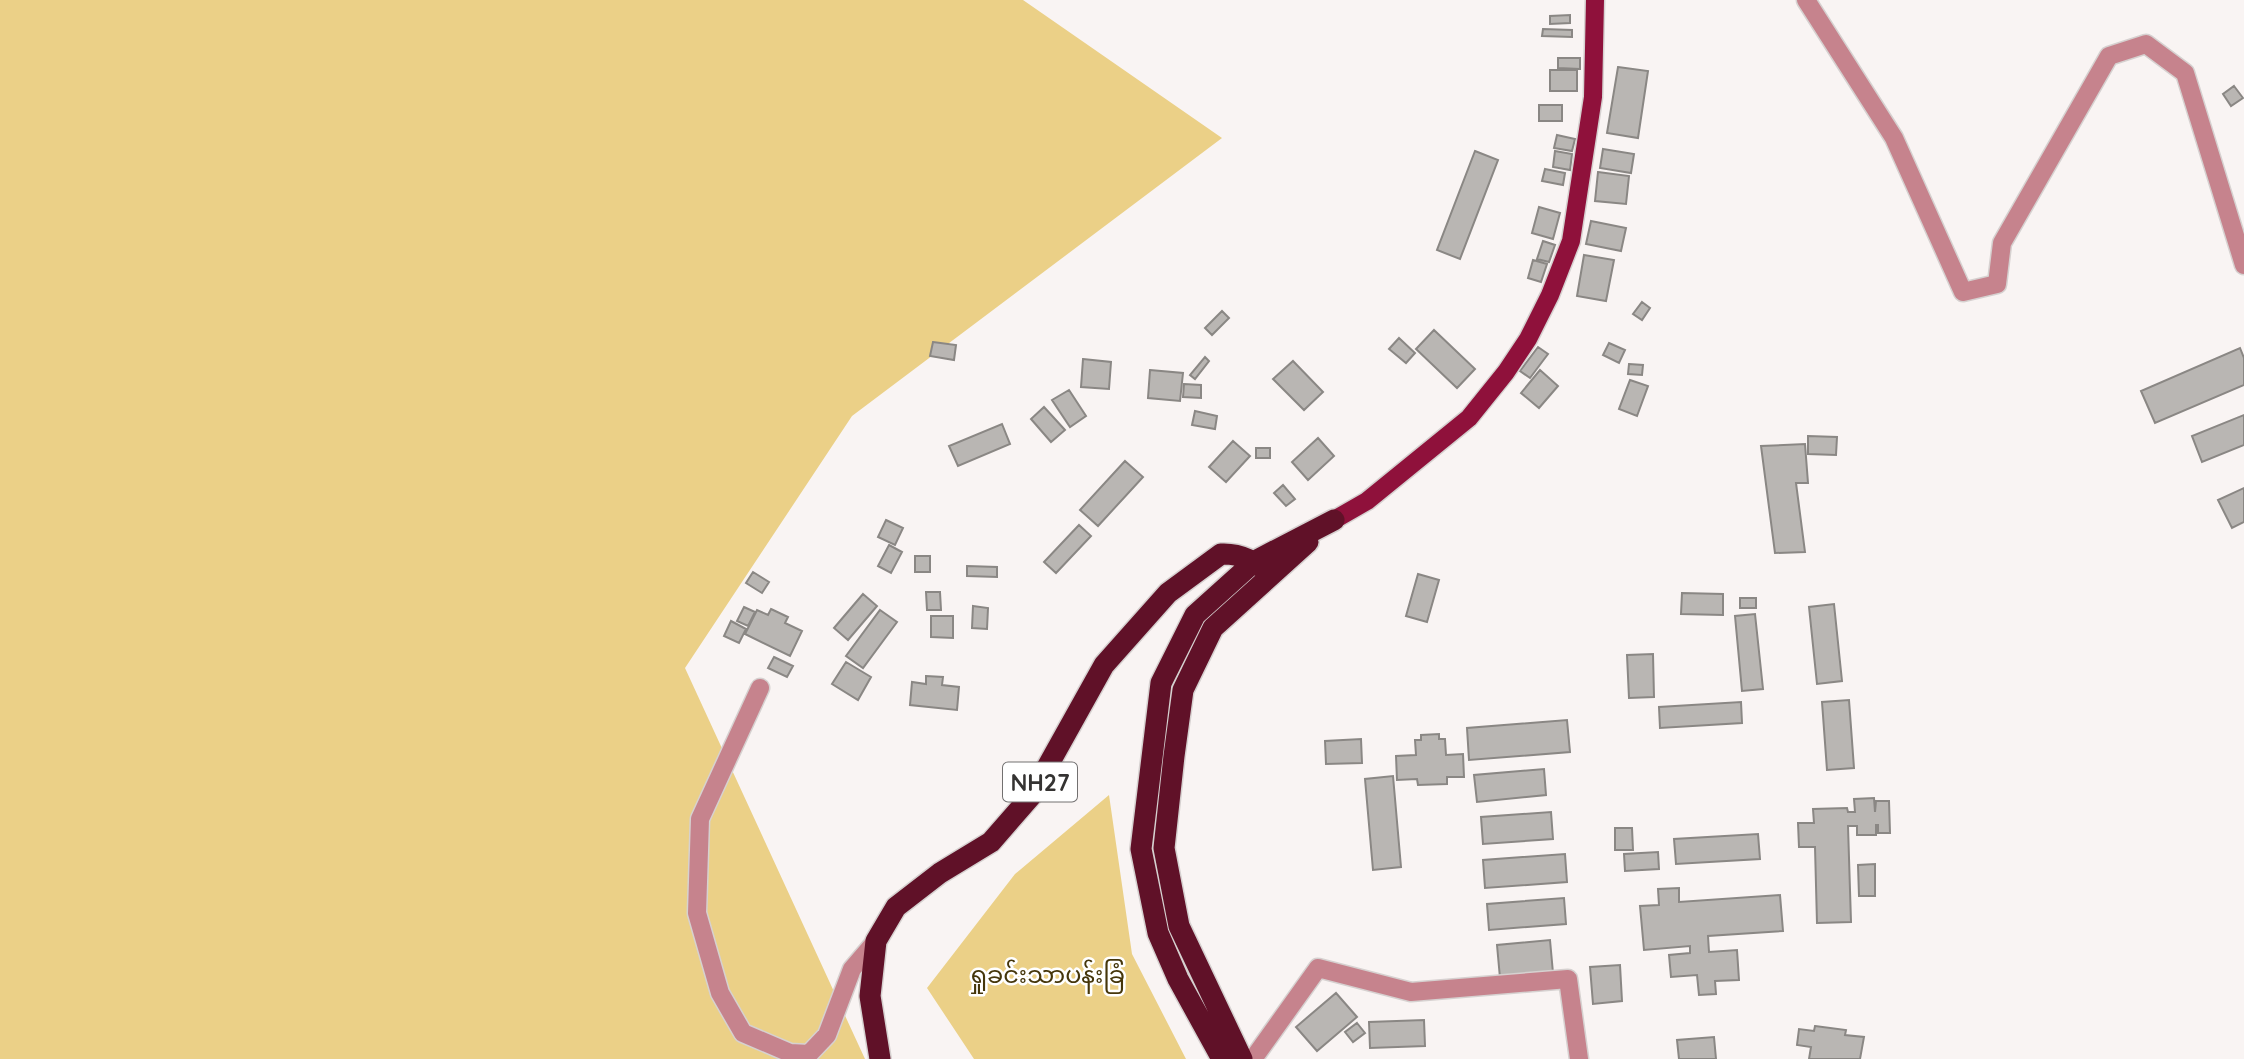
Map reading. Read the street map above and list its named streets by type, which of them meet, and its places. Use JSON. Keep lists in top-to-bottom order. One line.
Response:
{"streets":{"highway":["NH27"]},"parks":["ရှုခင်းသာပန်းခြံ"]}
